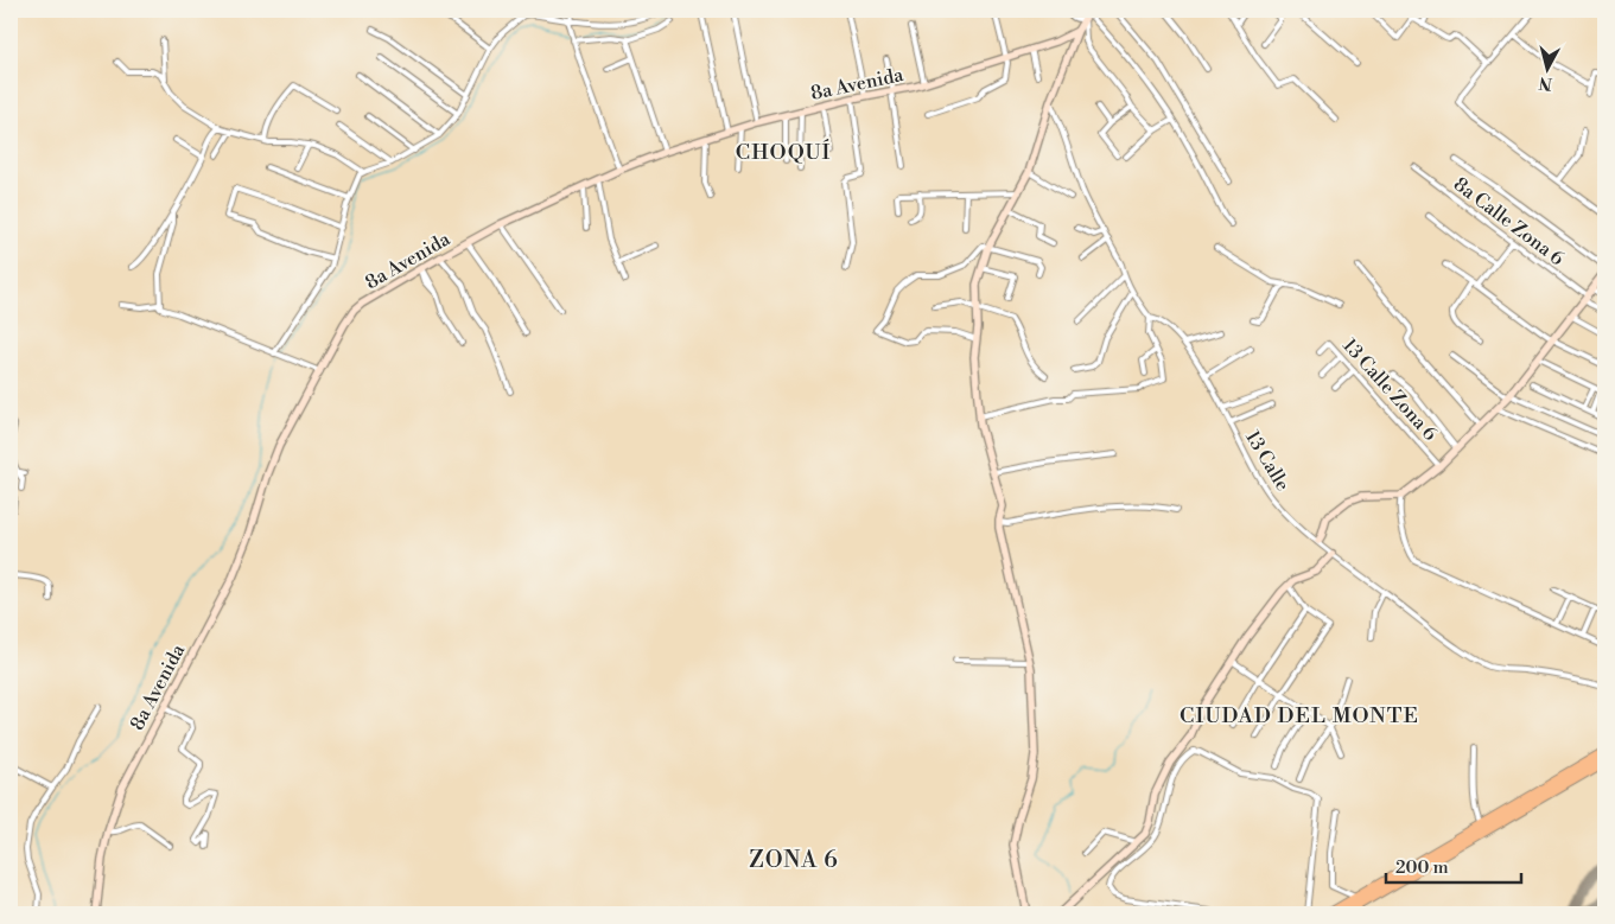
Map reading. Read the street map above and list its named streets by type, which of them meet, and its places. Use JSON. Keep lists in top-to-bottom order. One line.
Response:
{"streets":{"street":["8a Avenida","8a Calle Zona 6","13 Calle Zona 6","13 Calle"]},"districts":["CHOQUÍ","CIUDAD DEL MONTE","ZONA 6"],"scale_bar":"200 m","north":"bottom"}
